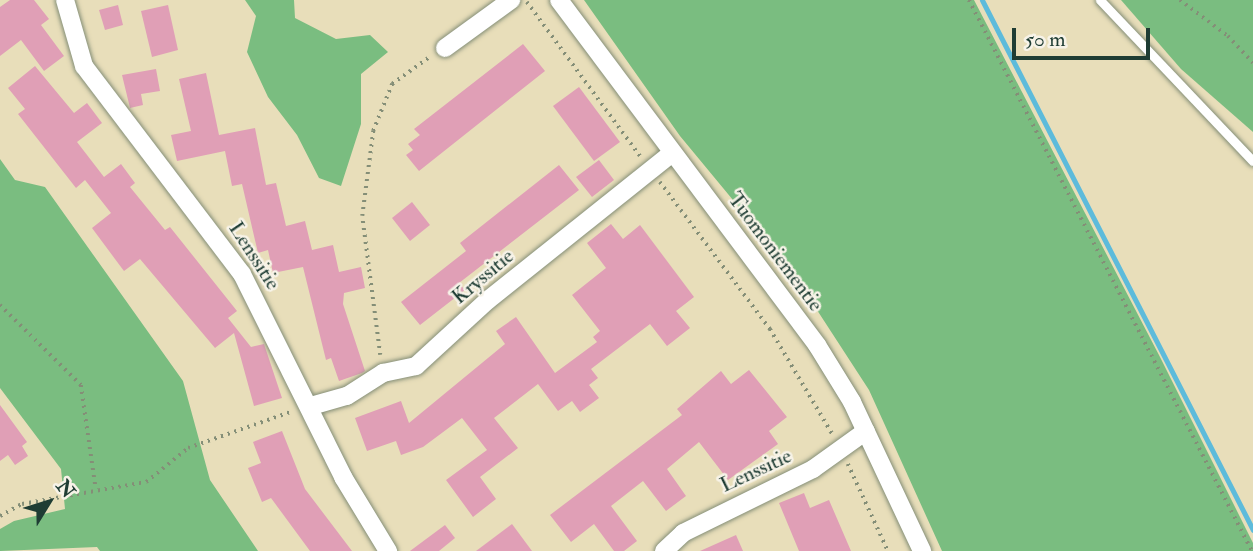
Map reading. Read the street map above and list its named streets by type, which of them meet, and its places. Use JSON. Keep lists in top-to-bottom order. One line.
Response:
{"streets":{"street":["Tuomoniementie","Lenssitie","Kryssitie"]},"crossings":[["Tuomoniementie","Lenssitie"],["Tuomoniementie","Kryssitie"],["Lenssitie","Kryssitie"]],"scale_bar":"50 m","north":"top right"}
